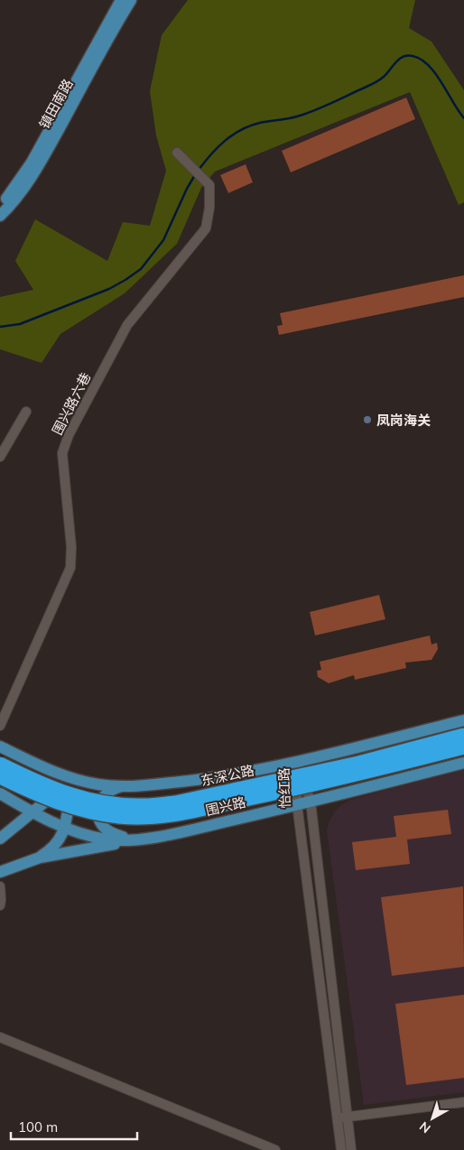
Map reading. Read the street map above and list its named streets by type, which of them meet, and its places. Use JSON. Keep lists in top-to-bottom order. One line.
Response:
{"streets":{"highway":["东深公路"],"main road":["镇田南路","围兴路"],"street":["围兴路六巷","怡红路"]},"crossings":[["怡红路","围兴路"]],"places":["凤岗海关"],"scale_bar":"100 m","north":"bottom left"}
